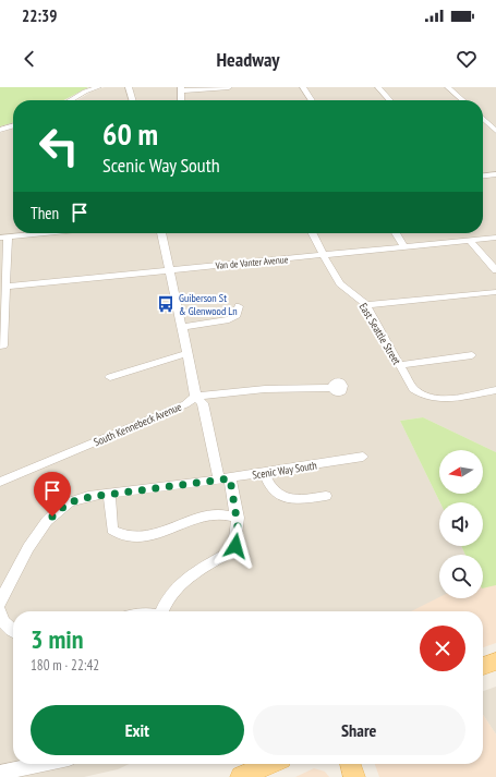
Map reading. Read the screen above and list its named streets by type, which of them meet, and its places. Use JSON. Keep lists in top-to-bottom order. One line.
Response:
{"streets":{"street":["Van de Vanter Avenue","East Seattle Street","South Kennebeck Avenue","Scenic Way South"]},"crossings":[["Van de Vanter Avenue","East Seattle Street"]],"places":{"bus stop":["Guiberson St & Glenwood Ln"]},"north":"left","page":{"status":"22:39","header":"Headway","turn":["60 m","Scenic Way South"],"then":"Then","heading":["3 min","180 m · 22:42"],"buttons":["Exit","Share"]}}
